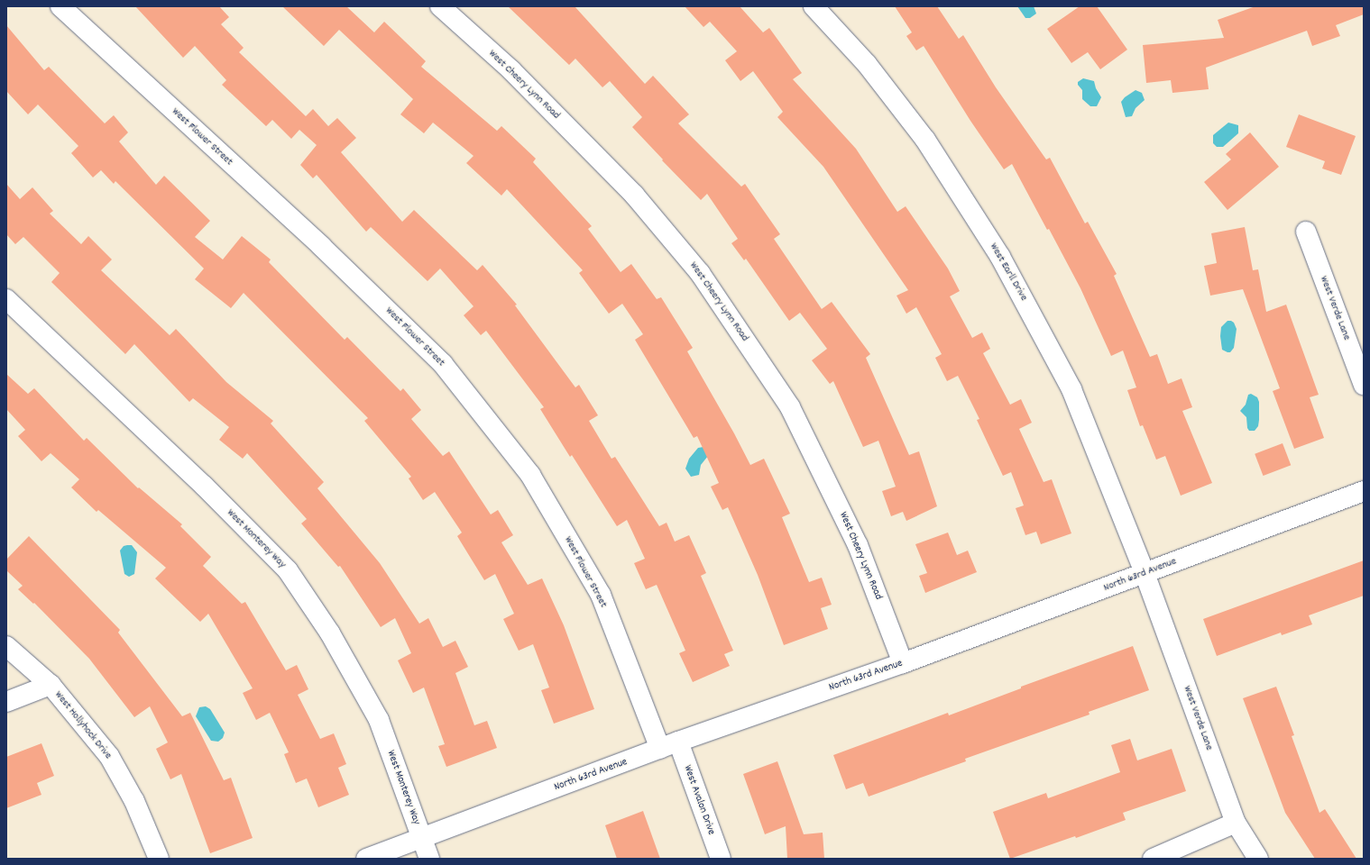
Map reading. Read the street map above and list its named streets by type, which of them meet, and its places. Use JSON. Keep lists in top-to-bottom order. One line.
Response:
{"streets":{"street":["West Cheery Lynn Road","West Flower Street","West Earll Drive","West Verde Lane","West Monterey Way","North 63rd Avenue","West Hollyhock Drive","West Avalon Drive"]},"crossings":[["West Cheery Lynn Road","North 63rd Avenue"],["West Flower Street","North 63rd Avenue"],["West Earll Drive","West Verde Lane"],["West Earll Drive","North 63rd Avenue"],["West Verde Lane","North 63rd Avenue"],["West Monterey Way","North 63rd Avenue"],["North 63rd Avenue","West Avalon Drive"]]}
